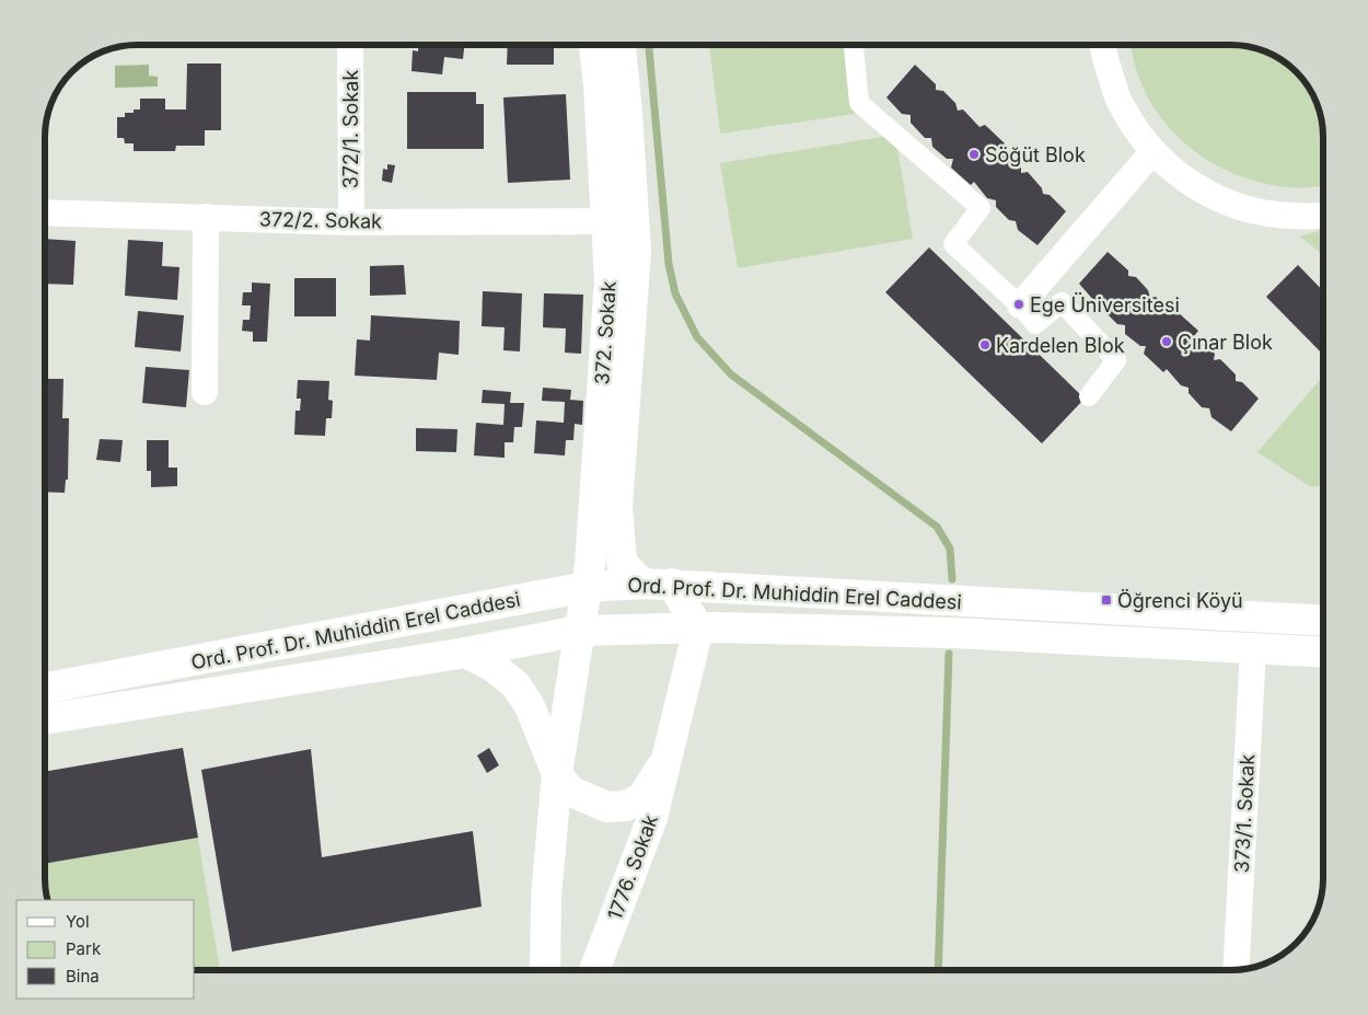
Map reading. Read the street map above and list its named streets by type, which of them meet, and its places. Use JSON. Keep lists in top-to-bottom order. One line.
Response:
{"streets":{"main road":["372. Sokak","Ord. Prof. Dr. Muhiddin Erel Caddesi","1776. Sokak"],"street":["372/1. Sokak","372/2. Sokak","373/1. Sokak"]},"crossings":[["372/1. Sokak","372/2. Sokak"],["372/2. Sokak","372. Sokak"],["372. Sokak","Ord. Prof. Dr. Muhiddin Erel Caddesi"],["372. Sokak","1776. Sokak"],["Ord. Prof. Dr. Muhiddin Erel Caddesi","373/1. Sokak"],["Ord. Prof. Dr. Muhiddin Erel Caddesi","1776. Sokak"]],"places":{"other":["Söğüt Blok","Ege Üniversitesi","Çınar Blok","Kardelen Blok"],"transit":["Öğrenci Köyü"]},"legend":["Yol","Park","Bina"]}
